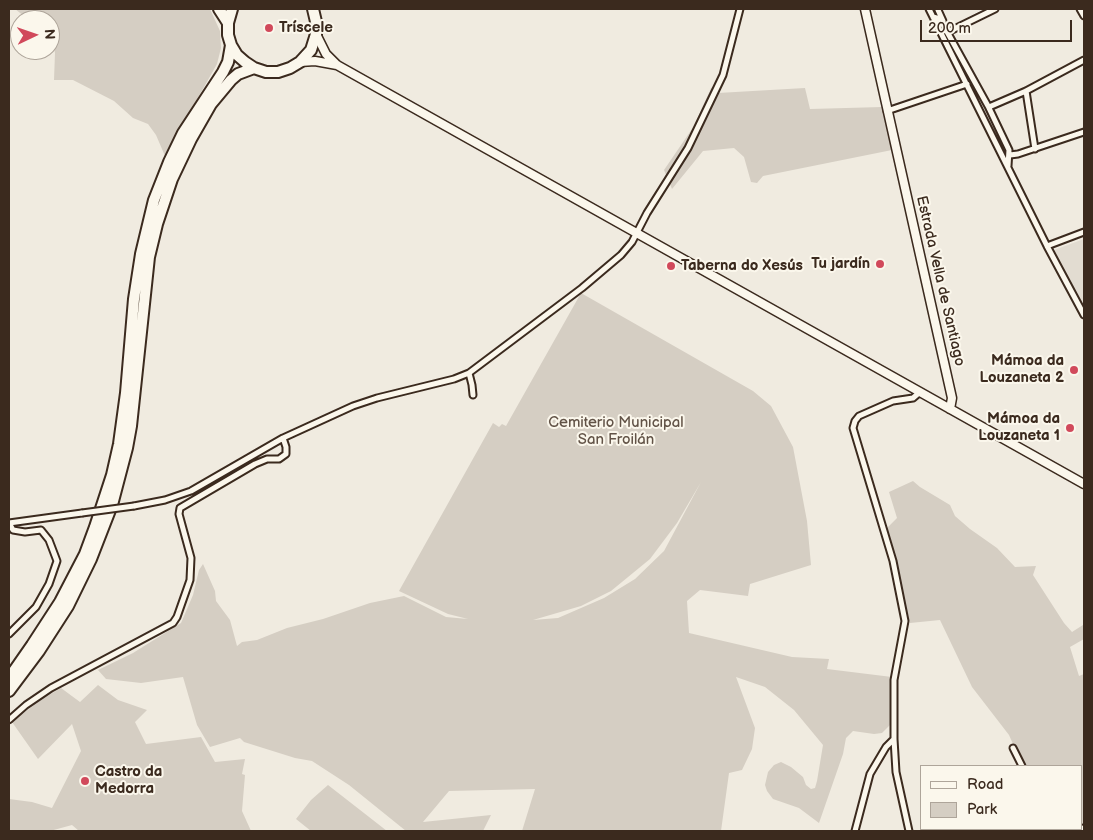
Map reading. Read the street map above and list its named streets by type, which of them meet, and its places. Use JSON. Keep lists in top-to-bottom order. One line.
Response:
{"streets":{"street":["Estrada Vella de Santiago"]},"parks":["Cemiterio Municipal San Froilán"],"places":["Tríscele","Tu jardín","Taberna do Xesús","Mámoa da Louzaneta 2","Mámoa da Louzaneta 1","Castro da Medorra"],"legend":["Road","Park"],"scale_bar":"200 m","north":"right"}
